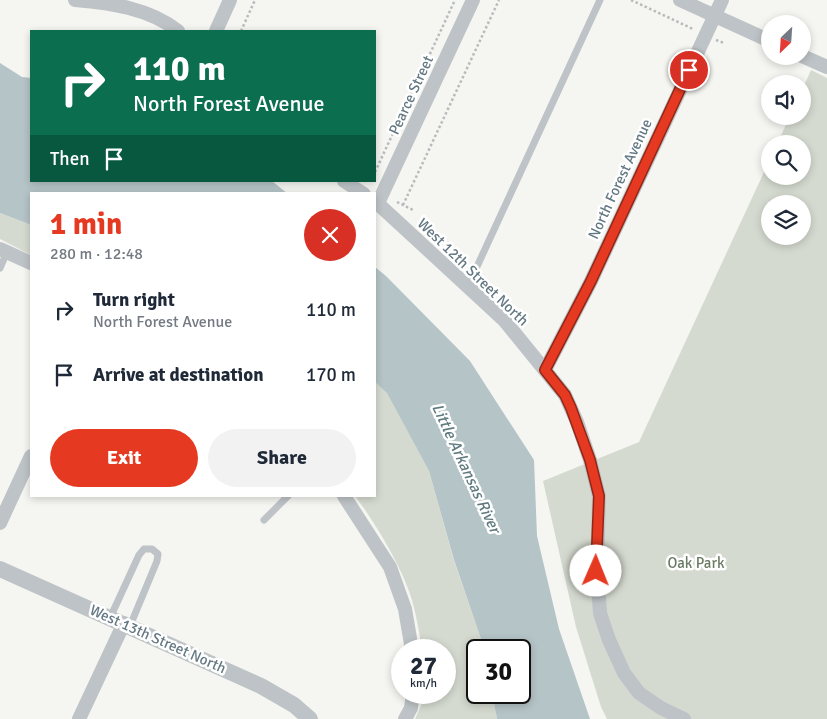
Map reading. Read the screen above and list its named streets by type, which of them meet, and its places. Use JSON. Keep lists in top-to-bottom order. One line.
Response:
{"streets":{"street":["Pearce Street","North Forest Avenue","West 12th Street North","West 13th Street North"]},"crossings":[["Pearce Street","West 12th Street North"],["North Forest Avenue","West 12th Street North"]],"water":["Little Arkansas River"],"parks":["Oak Park"],"north":"bottom left","page":{"turn":["110 m","North Forest Avenue"],"then":"Then","heading":["1 min","280 m · 12:48"],"list":[{"name":"Turn right","note":"North Forest Avenue","value":"110 m"},{"name":"Arrive at destination","value":"170 m"}],"buttons":["Exit","Share"],"speed":"27 km/h","limit":"30"}}
